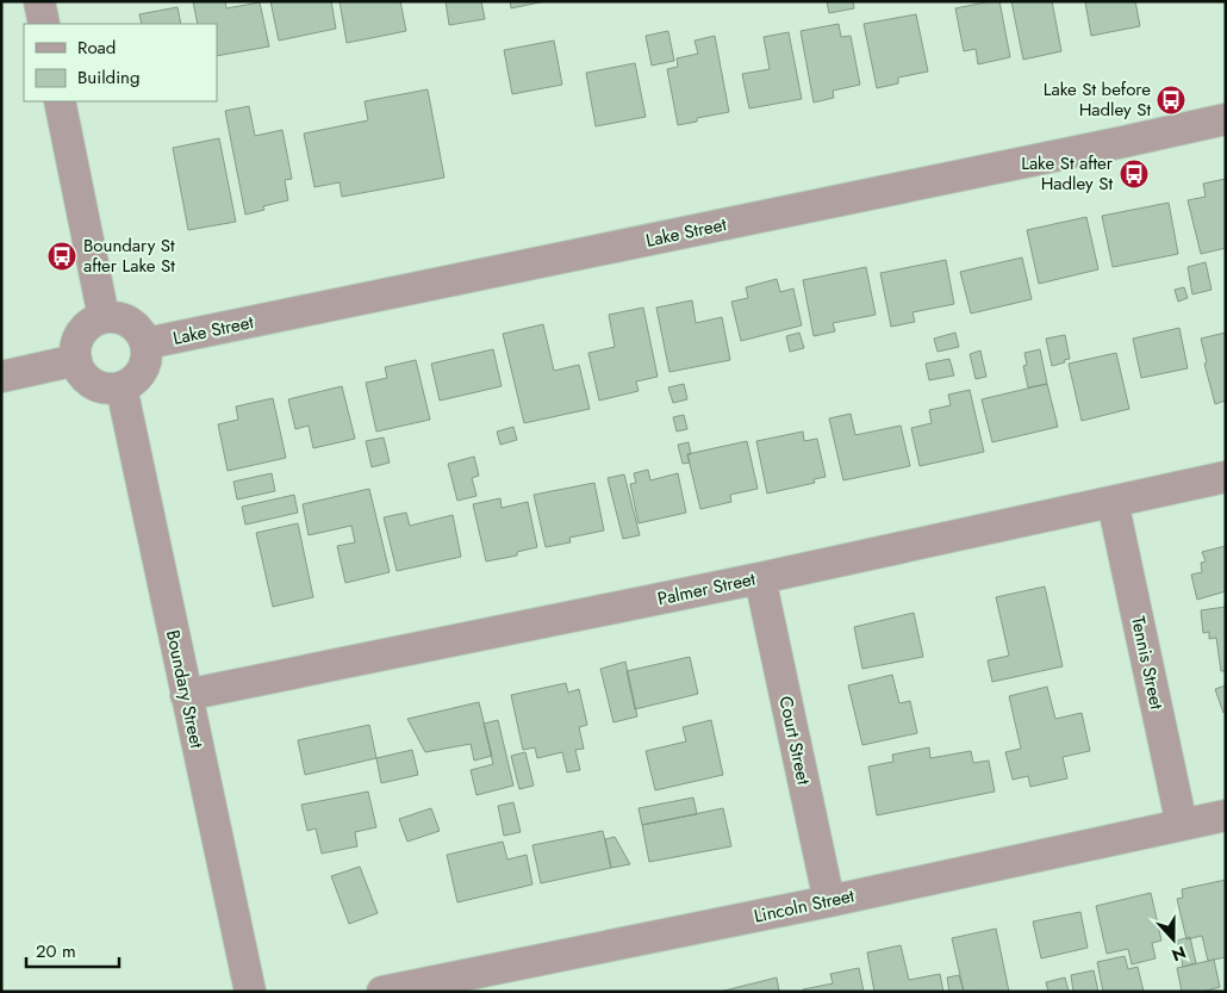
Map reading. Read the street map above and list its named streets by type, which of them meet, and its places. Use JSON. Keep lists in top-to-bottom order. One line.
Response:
{"streets":{"street":["Lake Street","Palmer Street","Tennis Street","Boundary Street","Court Street","Lincoln Street"]},"crossings":[["Lake Street","Boundary Street"],["Palmer Street","Tennis Street"],["Palmer Street","Boundary Street"],["Palmer Street","Court Street"],["Tennis Street","Lincoln Street"],["Court Street","Lincoln Street"]],"places":{"bus stop":["Lake St before Hadley St","Lake St after Hadley St","Boundary St after Lake St"]},"legend":["Road","Building"],"scale_bar":"20 m","north":"bottom"}
